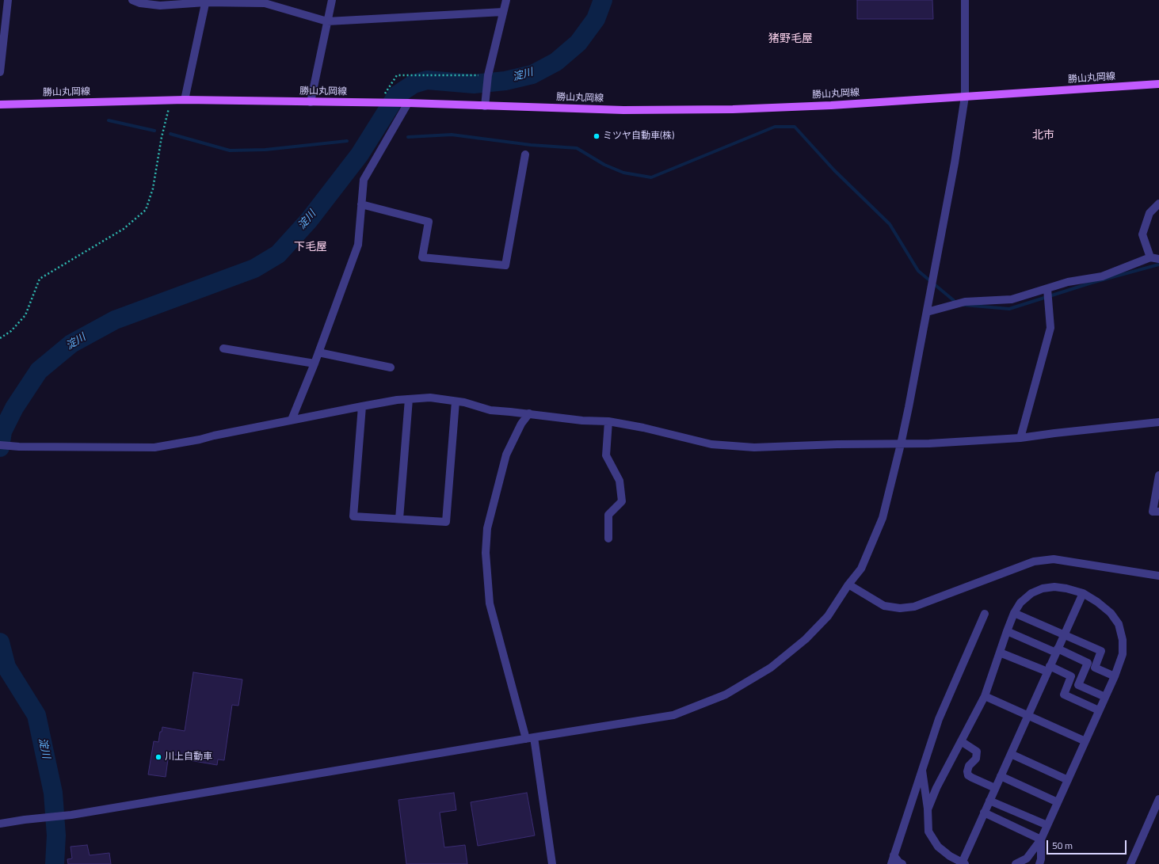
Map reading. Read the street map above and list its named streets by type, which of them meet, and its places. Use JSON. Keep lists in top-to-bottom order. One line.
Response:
{"streets":{"main road":["勝山丸岡線"]},"districts":["猪野毛屋","北市","下毛屋"],"water":["淀川"],"places":["ミツヤ自動車(株)","川上自動車"],"scale_bar":"50 m"}
